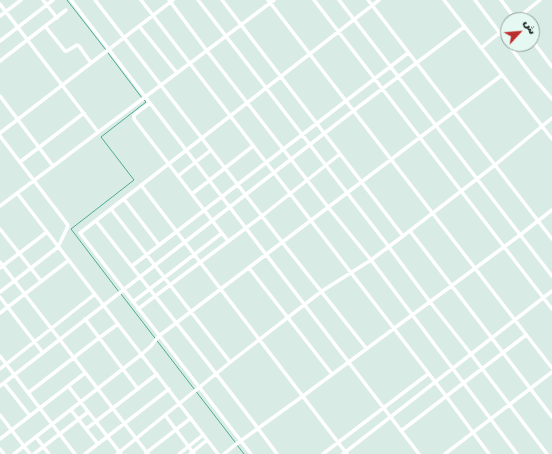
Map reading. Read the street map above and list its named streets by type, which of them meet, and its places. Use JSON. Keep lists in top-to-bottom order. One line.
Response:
{"north":"top right"}
